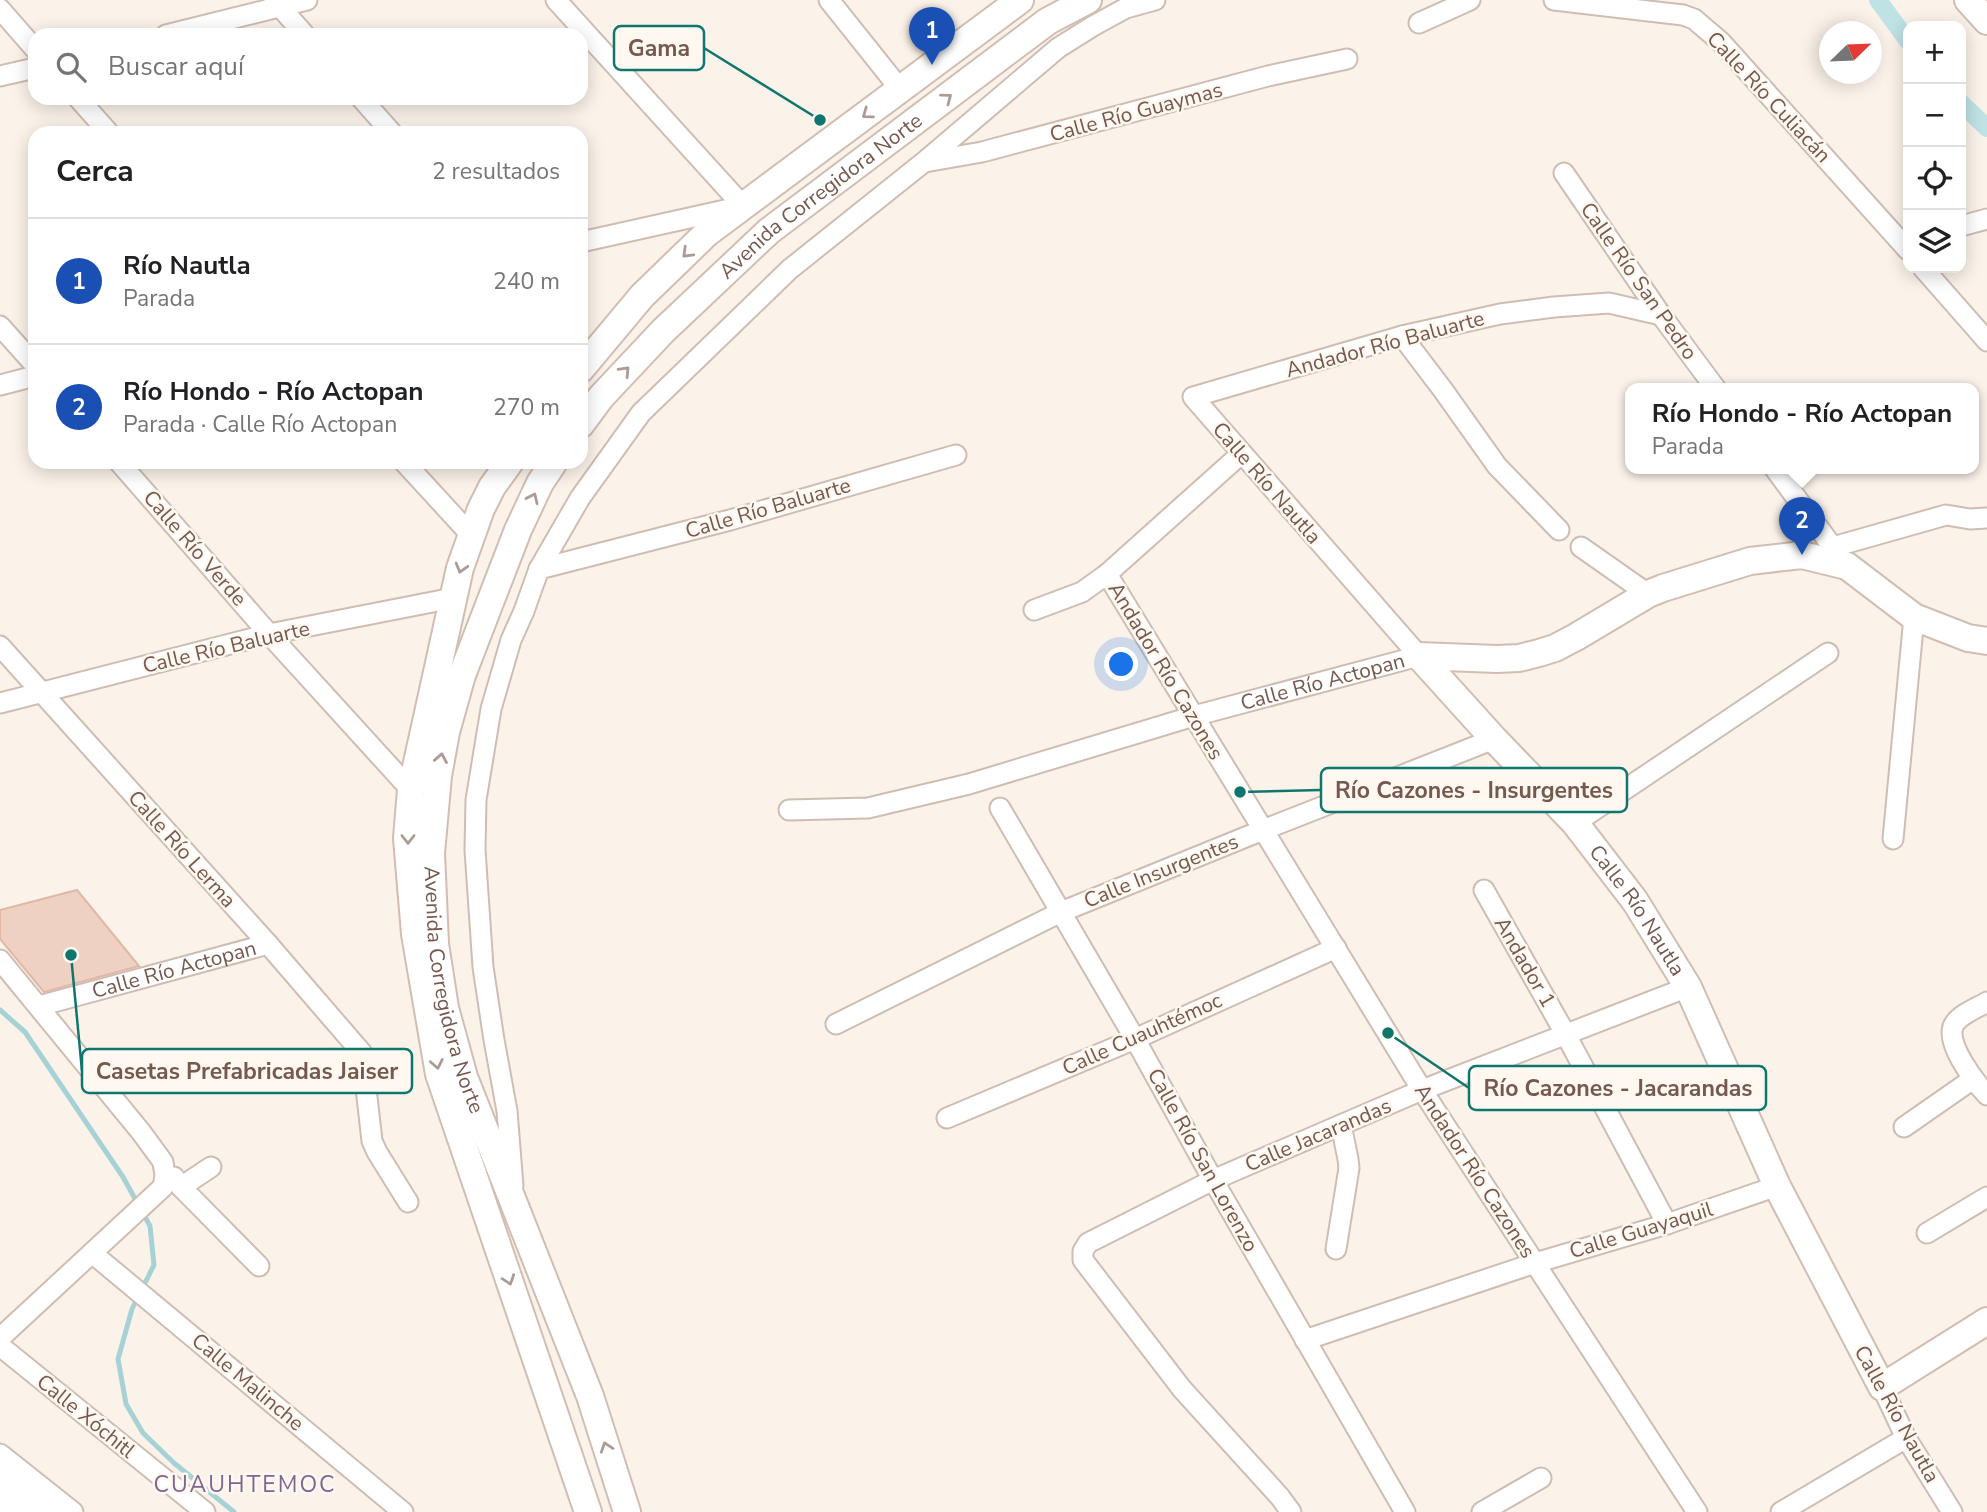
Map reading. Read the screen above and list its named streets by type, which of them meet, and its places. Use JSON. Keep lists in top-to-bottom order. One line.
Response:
{"streets":{"main road":["Avenida Corregidora Norte","Calle Río Nautla","Calle Río Actopan"],"street":["Calle Río Culiacán","Calle Río Guaymas","Calle Río San Pedro","Andador Río Baluarte","Calle Río Baluarte","Calle Río Verde","Andador Río Cazones","Calle Río Lerma","Calle Insurgentes","Andador 1","Calle Cuauhtémoc","Calle Jacarandas","Calle Río San Lorenzo","Calle Guayaquil","Calle Malinche","Calle Xóchitl"]},"crossings":[["Avenida Corregidora Norte","Calle Río Baluarte"],["Avenida Corregidora Norte","Calle Río Verde"],["Calle Río San Pedro","Andador Río Baluarte"],["Andador Río Baluarte","Calle Río Nautla"],["Calle Río Nautla","Calle Río Actopan"],["Calle Río Nautla","Calle Insurgentes"],["Calle Río Nautla","Calle Jacarandas"],["Calle Río Nautla","Calle Guayaquil"],["Calle Río Baluarte","Calle Río Verde"],["Calle Río Baluarte","Calle Río Lerma"],["Andador Río Cazones","Calle Río Actopan"],["Andador Río Cazones","Calle Insurgentes"],["Andador Río Cazones","Calle Cuauhtémoc"],["Andador Río Cazones","Calle Jacarandas"],["Andador Río Cazones","Calle Guayaquil"],["Calle Río Actopan","Calle Río Lerma"],["Calle Insurgentes","Calle Río San Lorenzo"],["Andador 1","Calle Jacarandas"],["Andador 1","Calle Guayaquil"],["Calle Cuauhtémoc","Calle Río San Lorenzo"],["Calle Jacarandas","Calle Río San Lorenzo"],["Calle Río San Lorenzo","Calle Guayaquil"]],"districts":["CUAUHTEMOC"],"places":["Gama","Río Cazones - Insurgentes","Casetas Prefabricadas Jaiser","Río Cazones - Jacarandas"],"north":"top right","page":{"pins":["1","2"],"map_buttons":["+","−"],"search":"Buscar aquí","heading":["Cerca","2 resultados"],"list":[{"mark":"1","name":"Río Nautla","note":"Parada","value":"240 m"},{"mark":"2","name":"Río Hondo - Río Actopan","note":"Parada · Calle Río Actopan","value":"270 m"}],"popup":["Río Hondo - Río Actopan","Parada"]}}
